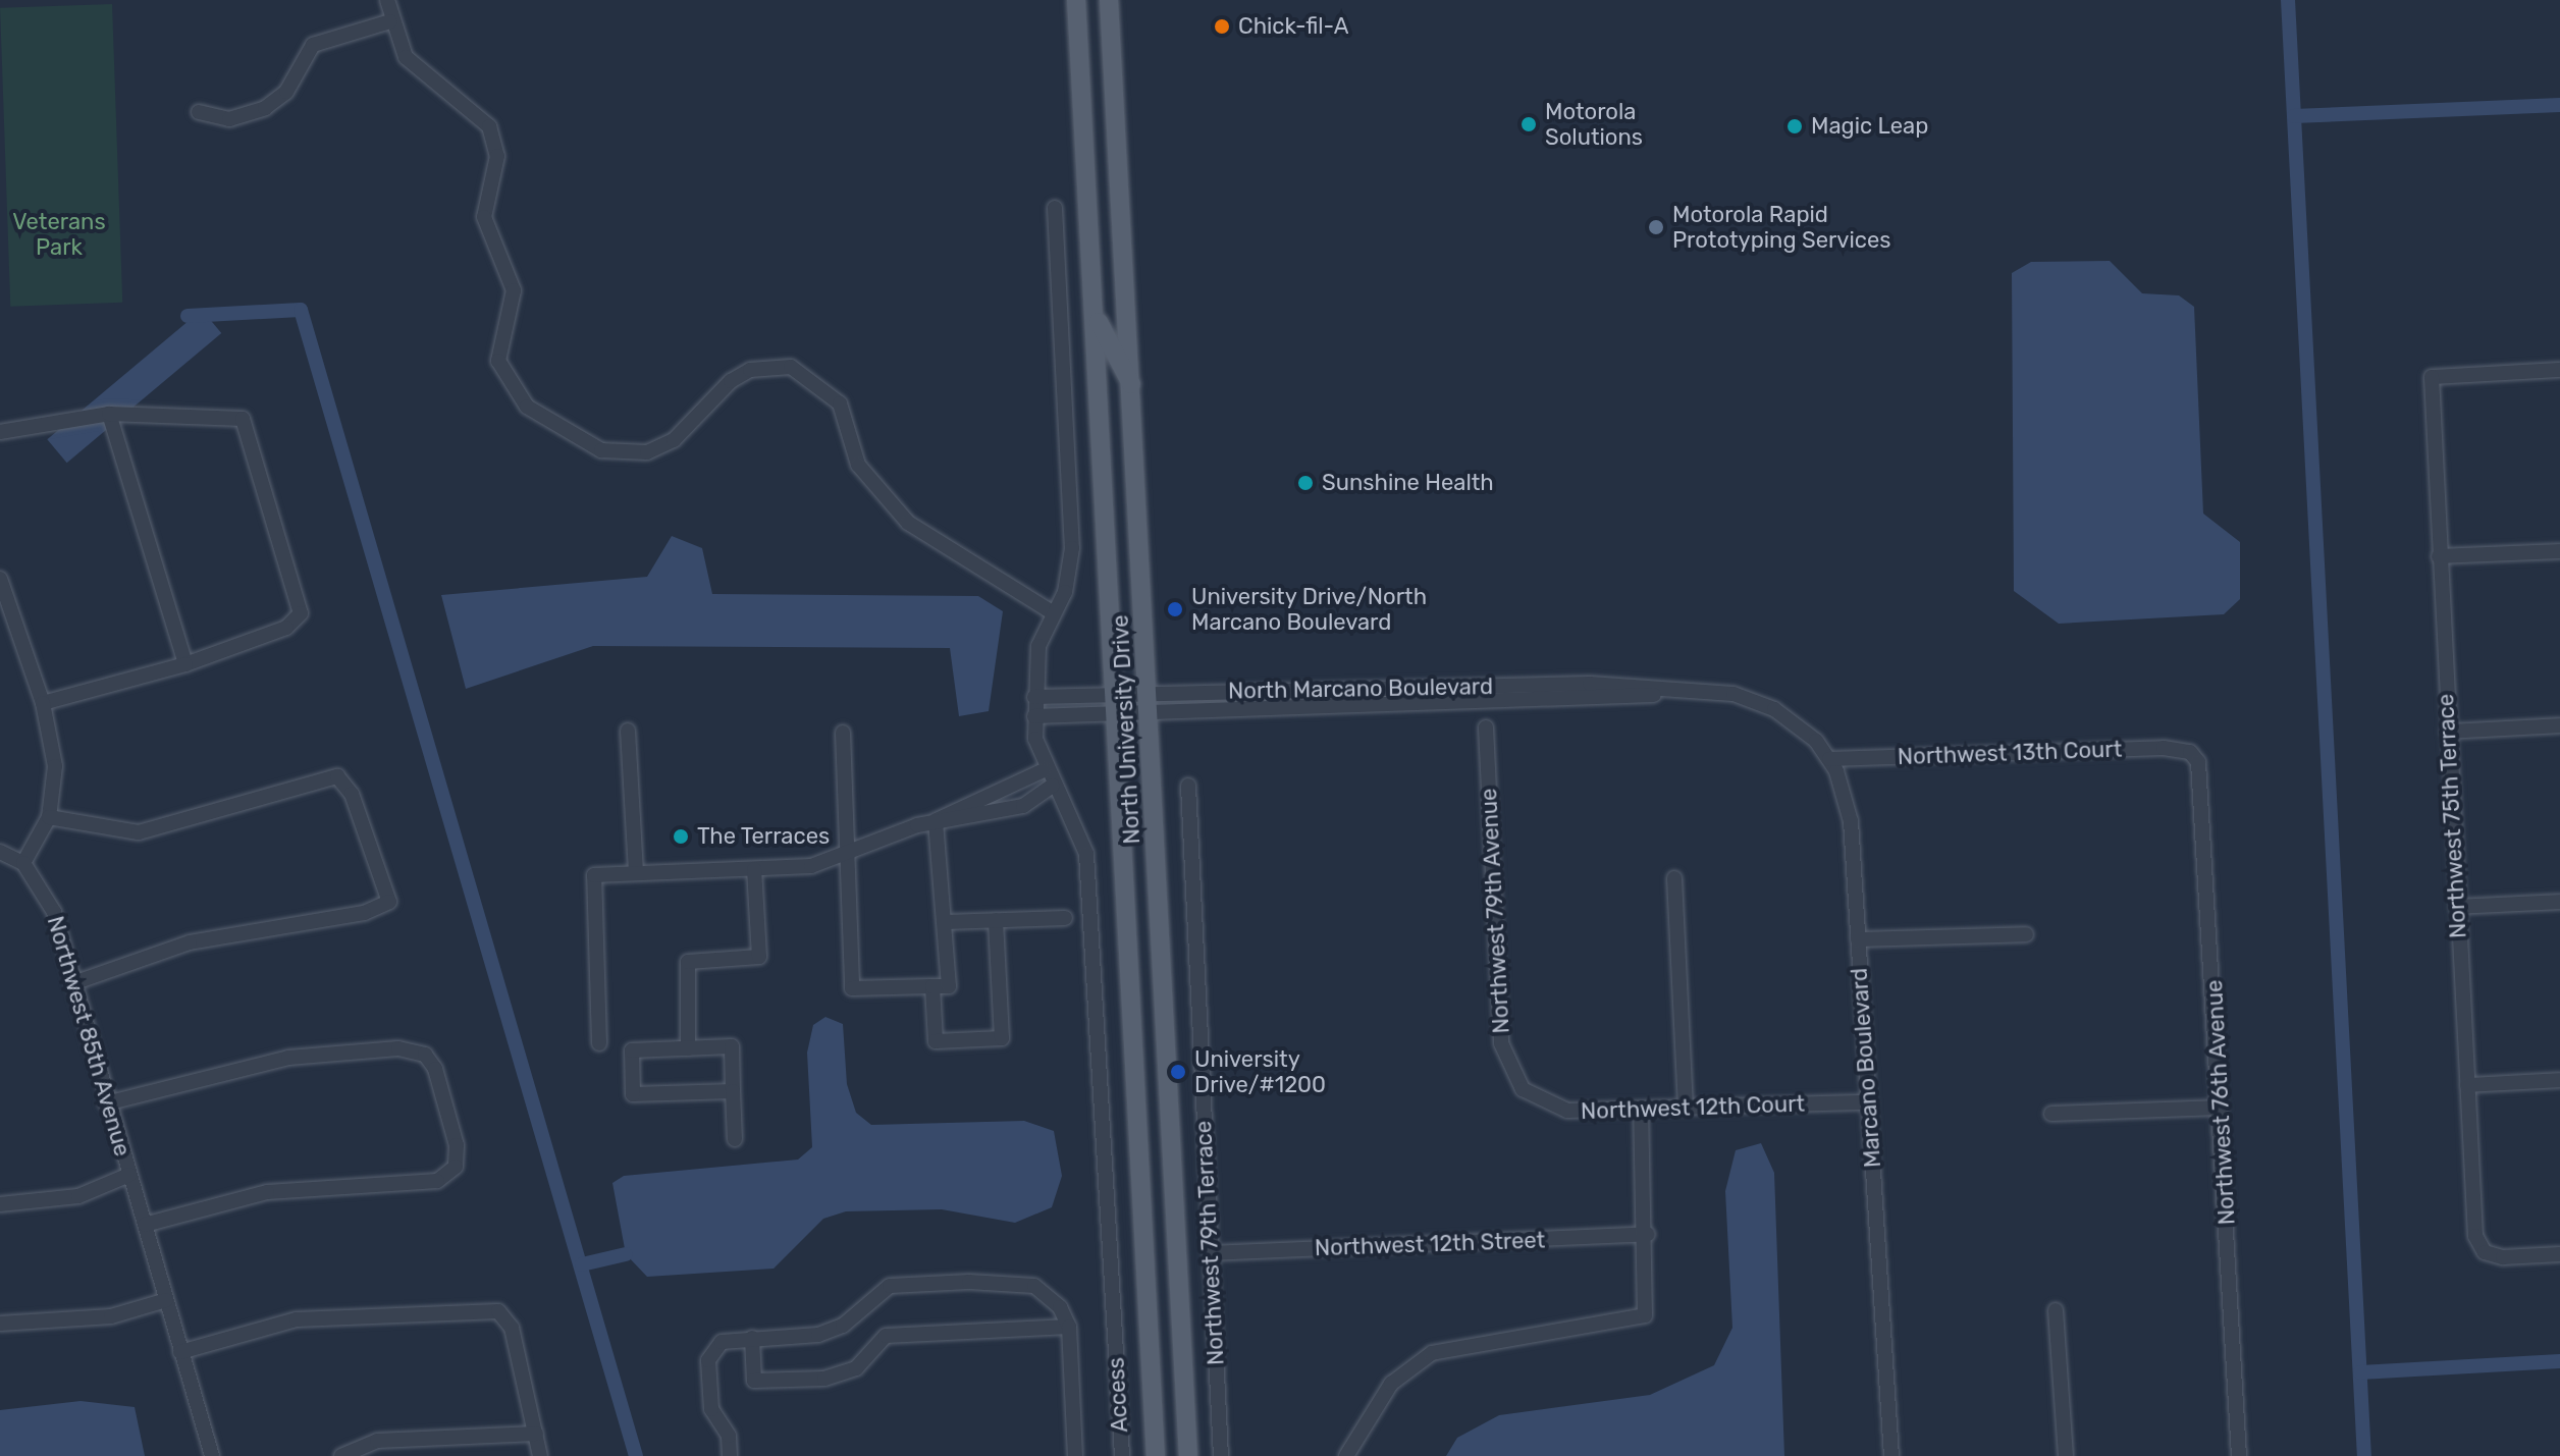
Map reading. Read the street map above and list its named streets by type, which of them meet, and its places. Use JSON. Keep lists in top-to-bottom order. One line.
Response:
{"streets":{"main road":["North University Drive"],"street":["North Marcano Boulevard","Northwest 13th Court","Northwest 75th Terrace","Northwest 79th Avenue","Northwest 85th Avenue","Marcano Boulevard","Northwest 76th Avenue","Northwest 12th Court","Northwest 79th Terrace","Northwest 12th Street","Access"]},"crossings":[["North Marcano Boulevard","North University Drive"],["North Marcano Boulevard","Marcano Boulevard"],["Northwest 13th Court","Marcano Boulevard"],["Northwest 13th Court","Northwest 76th Avenue"],["Northwest 79th Avenue","Northwest 12th Court"],["Marcano Boulevard","Northwest 12th Court"],["Northwest 79th Terrace","Northwest 12th Street"]],"parks":["Veterans Park"],"places":["Chick-fil-A","Motorola Solutions","Magic Leap","Motorola Rapid Prototyping Services","Sunshine Health","University Drive/North Marcano Boulevard","The Terraces","University Drive/#1200"]}
